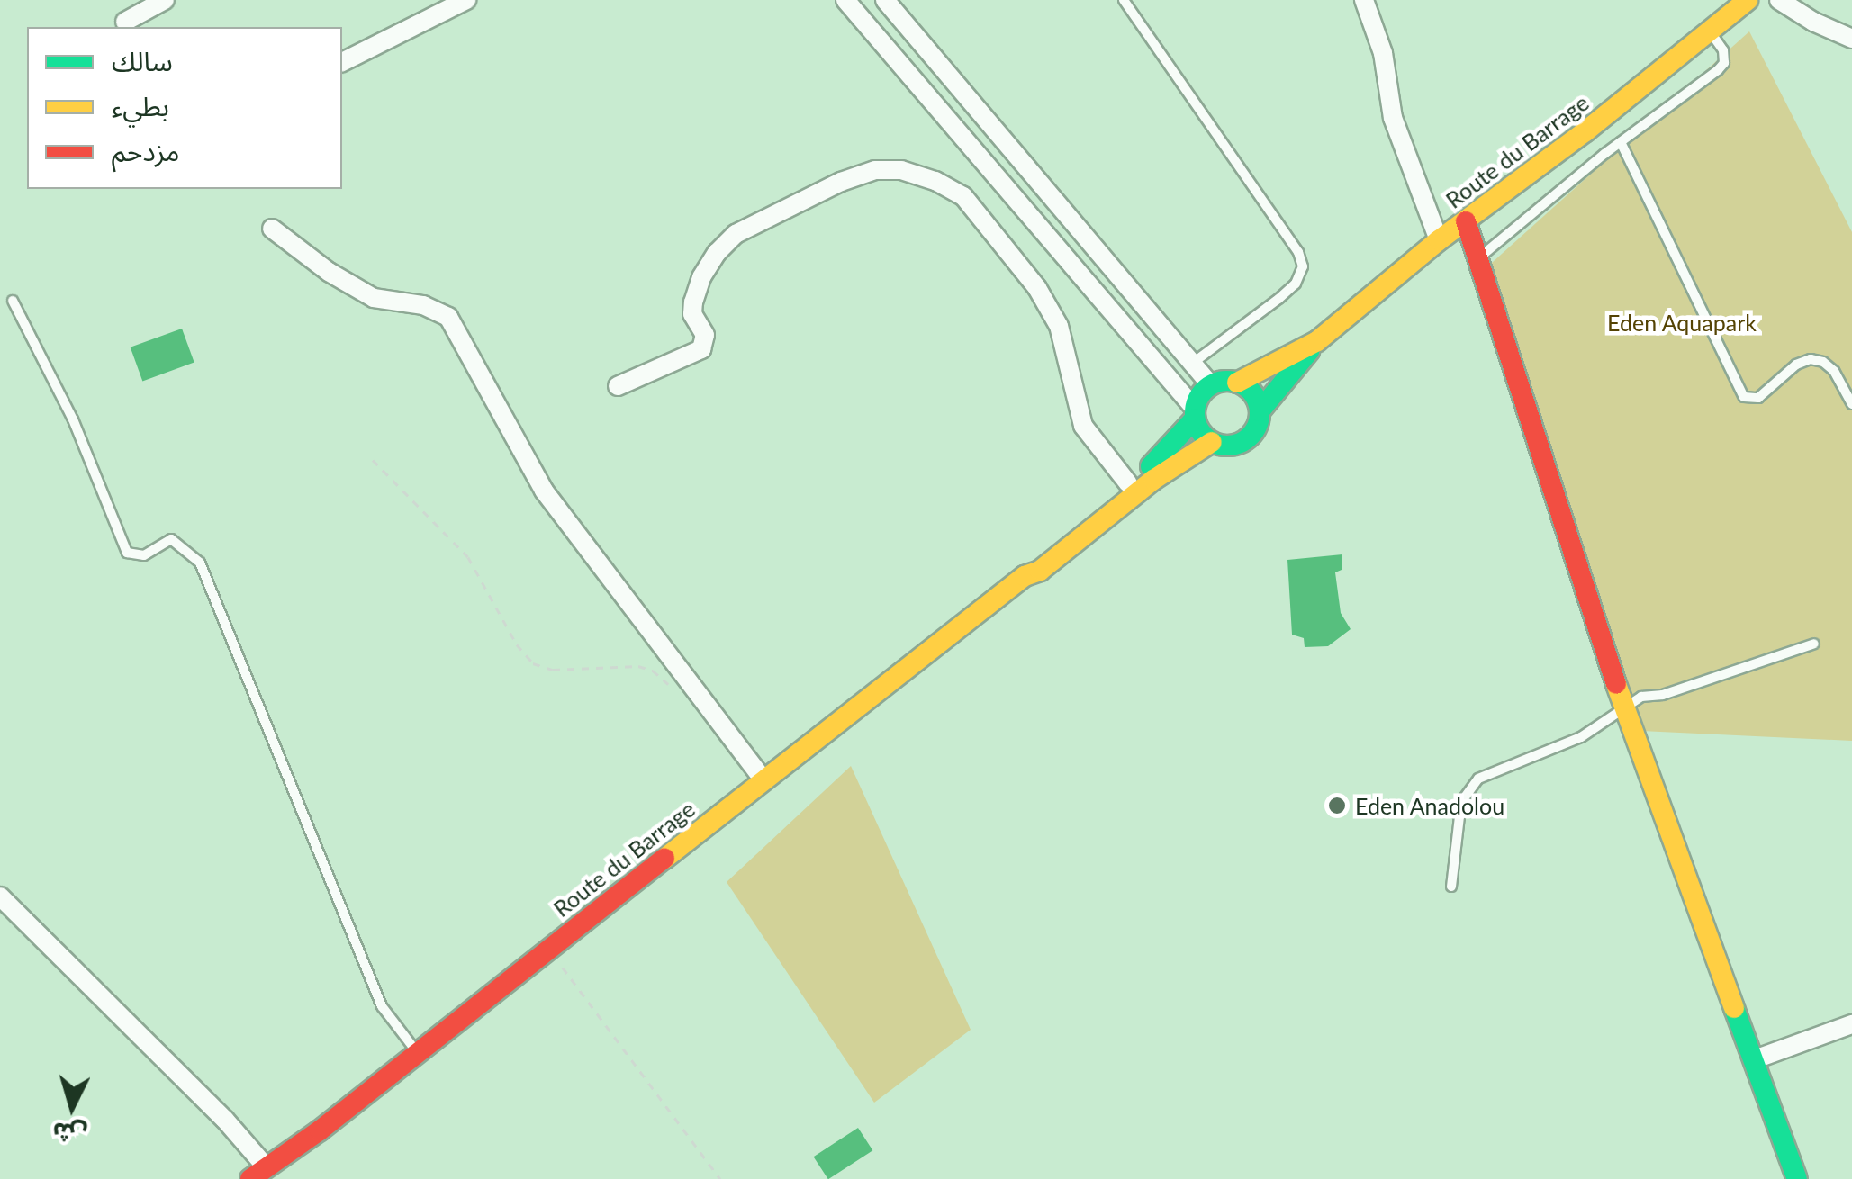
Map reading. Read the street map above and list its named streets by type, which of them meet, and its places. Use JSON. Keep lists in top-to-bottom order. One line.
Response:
{"streets":{"main road":["Route du Barrage"]},"parks":["Eden Aquapark"],"places":["Eden Anadolou"],"legend":["سالك","بطيء","مزدحم"],"north":"bottom"}
